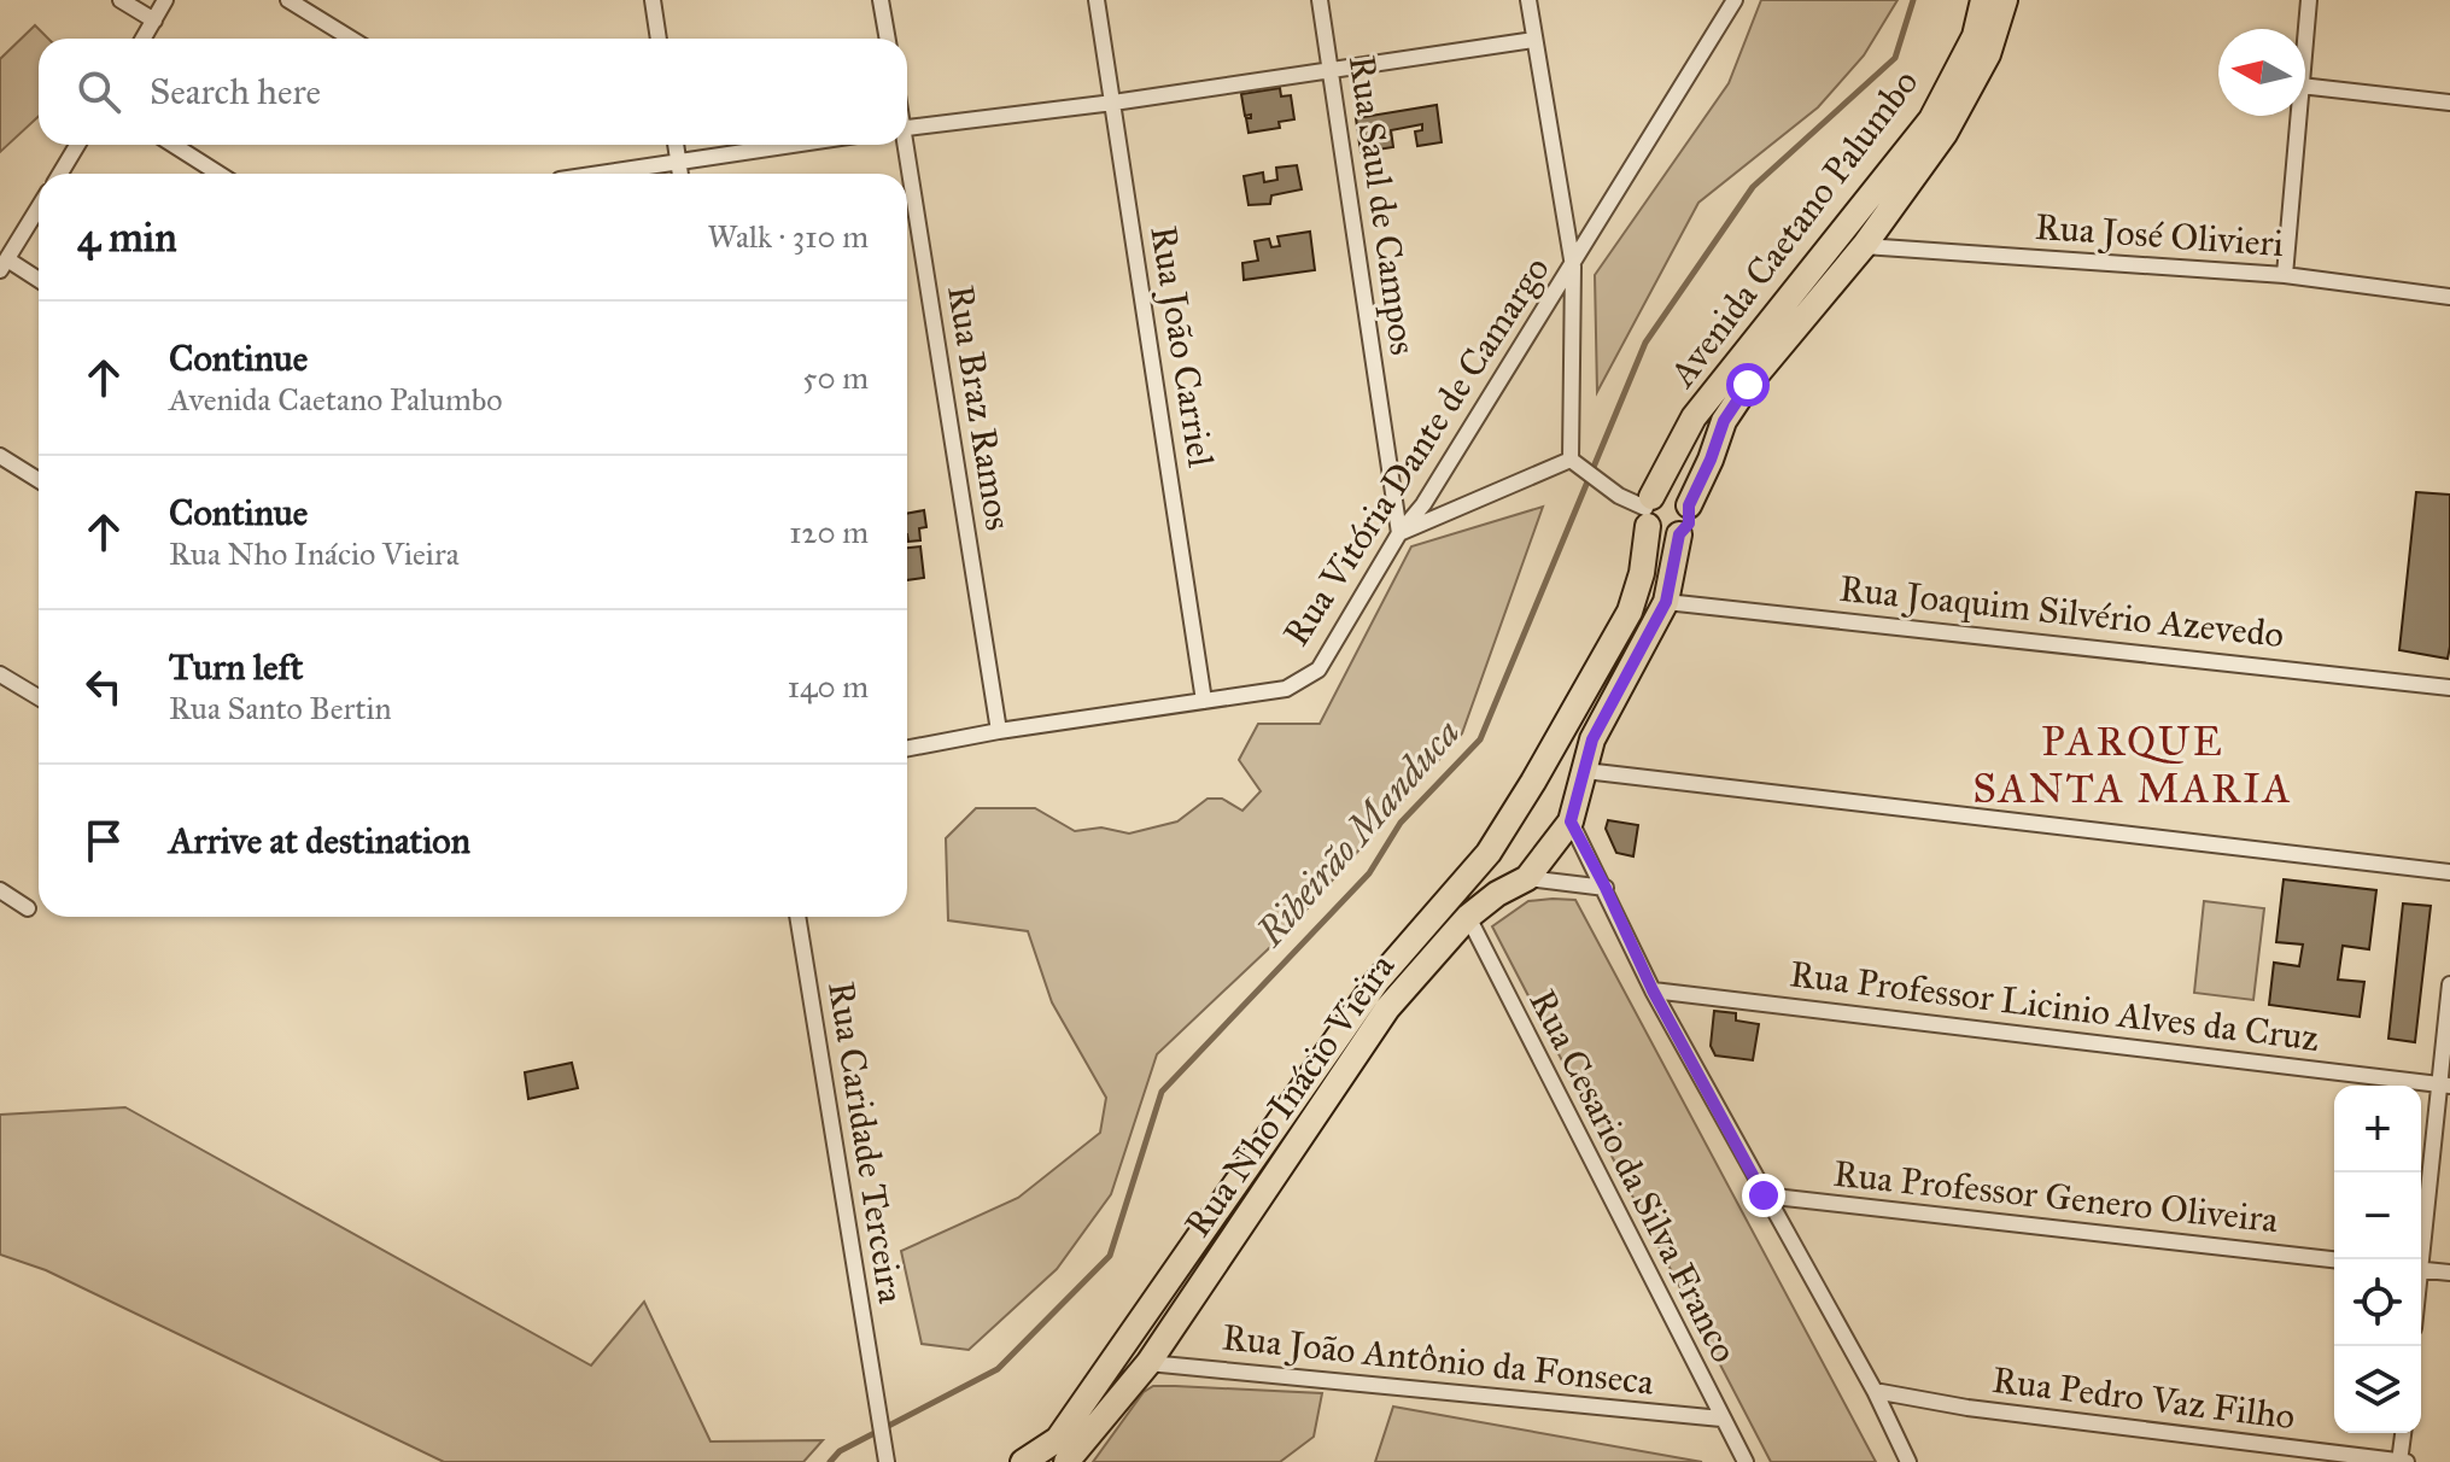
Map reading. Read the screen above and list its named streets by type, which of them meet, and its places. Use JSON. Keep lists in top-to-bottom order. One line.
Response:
{"streets":{"main road":["Avenida Caetano Palumbo","Rua Nho Inácio Vieira"],"street":["Rua Saul de Campos","Rua José Olivieri","Rua João Carriel","Rua Braz Ramos","Rua Vitória Dante de Camargo","Rua Joaquim Silvério Azevedo","Rua Professor Licinio Alves da Cruz","Rua Caridade Terceira","Rua Cesario da Silva Franco","Rua Professor Genero Oliveira","Rua João Antônio da Fonseca","Rua Pedro Vaz Filho"]},"crossings":[["Rua Saul de Campos","Rua Vitória Dante de Camargo"],["Avenida Caetano Palumbo","Rua José Olivieri"],["Avenida Caetano Palumbo","Rua Nho Inácio Vieira"],["Rua João Carriel","Rua Vitória Dante de Camargo"],["Rua Braz Ramos","Rua Vitória Dante de Camargo"],["Rua Joaquim Silvério Azevedo","Rua Nho Inácio Vieira"],["Rua Nho Inácio Vieira","Rua Cesario da Silva Franco"],["Rua Nho Inácio Vieira","Rua João Antônio da Fonseca"],["Rua Cesario da Silva Franco","Rua João Antônio da Fonseca"]],"districts":["PARQUE SANTA MARIA"],"water":["Ribeirão Manduca"],"north":"left","page":{"search":"Search here","heading":["4 min","Walk · 310 m"],"list":[["Continue","Avenida Caetano Palumbo","50 m"],["Continue","Rua Nho Inácio Vieira","120 m"],["Turn left","Rua Santo Bertin","140 m"],"Arrive at destination"],"map_buttons":["+","−"]}}
